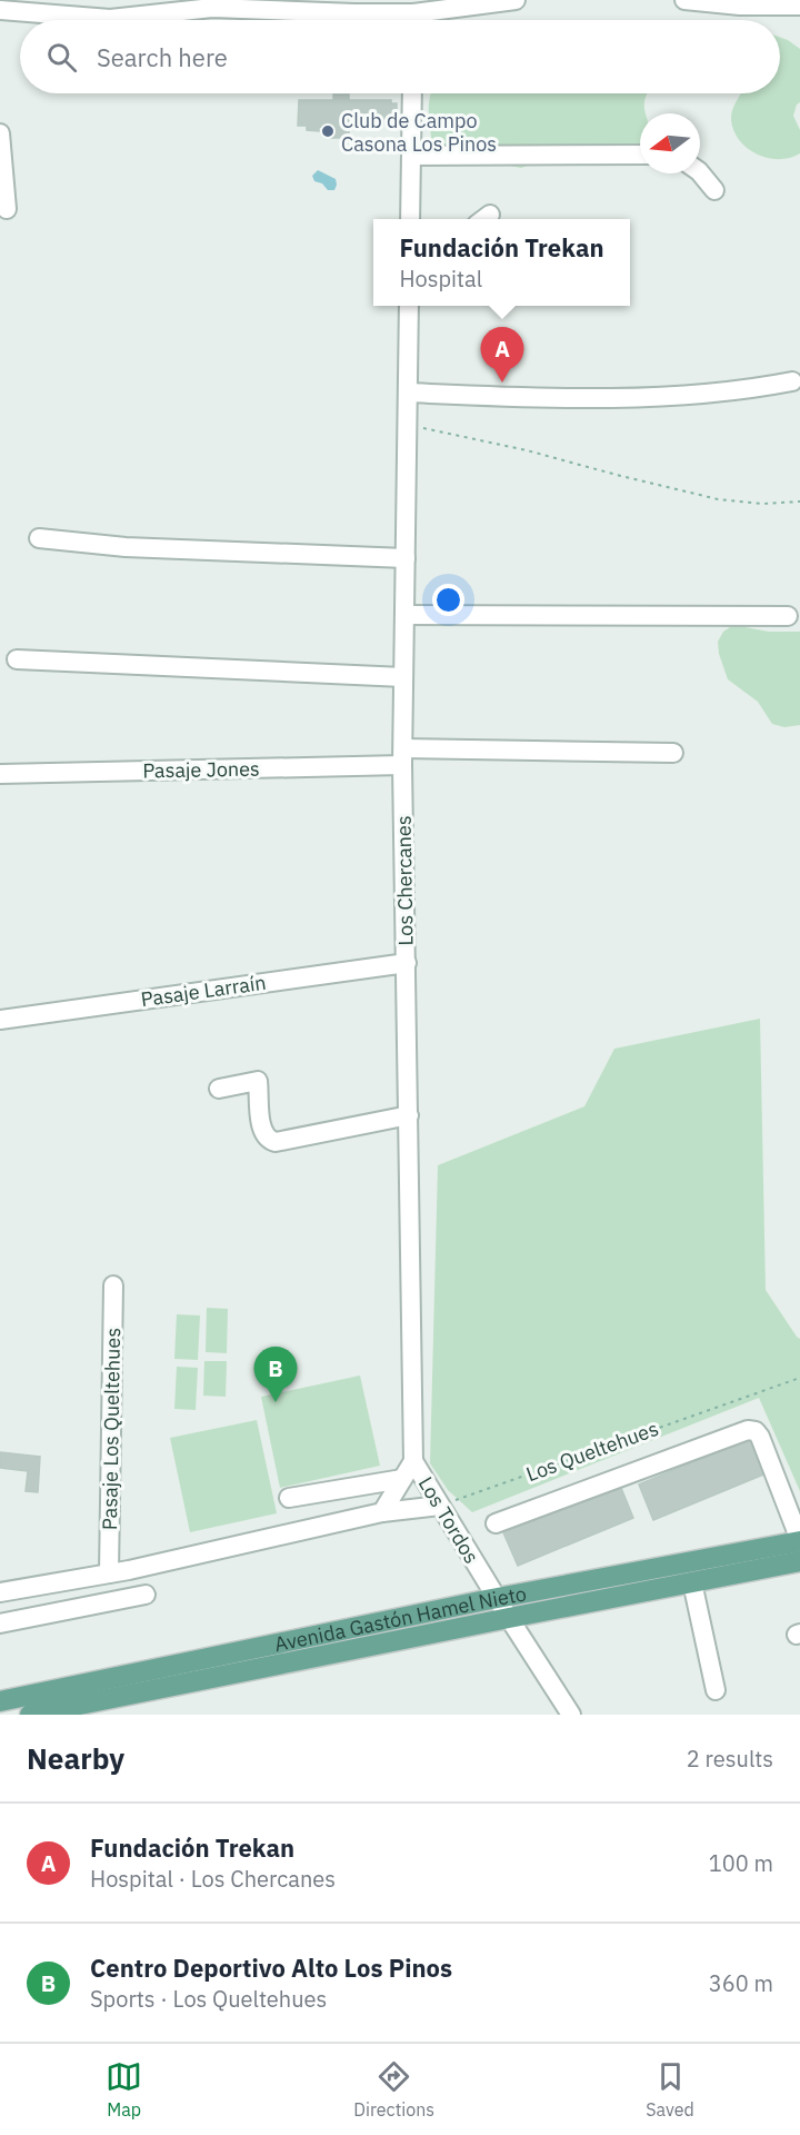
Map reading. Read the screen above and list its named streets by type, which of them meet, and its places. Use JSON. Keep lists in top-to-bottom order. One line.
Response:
{"streets":{"main road":["Avenida Gastón Hamel Nieto"],"street":["Pasaje Jones","Los Chercanes","Pasaje Larraín","Pasaje Los Queltehues","Los Tordos"],"path":["Los Queltehues"]},"crossings":[["Pasaje Jones","Los Chercanes"],["Los Chercanes","Pasaje Larraín"],["Los Chercanes","Los Tordos"],["Los Queltehues","Los Tordos"],["Los Tordos","Avenida Gastón Hamel Nieto"]],"places":["Club de Campo Casona Los Pinos"],"north":"left","page":{"search":"Search here","popup":["Fundación Trekan","Hospital"],"pins":["A","B"],"heading":["Nearby","2 results"],"list":[{"mark":"A","name":"Fundación Trekan","note":"Hospital · Los Chercanes","value":"100 m"},{"mark":"B","name":"Centro Deportivo Alto Los Pinos","note":"Sports · Los Queltehues","value":"360 m"}],"nav":["Map","Directions","Saved"]}}
